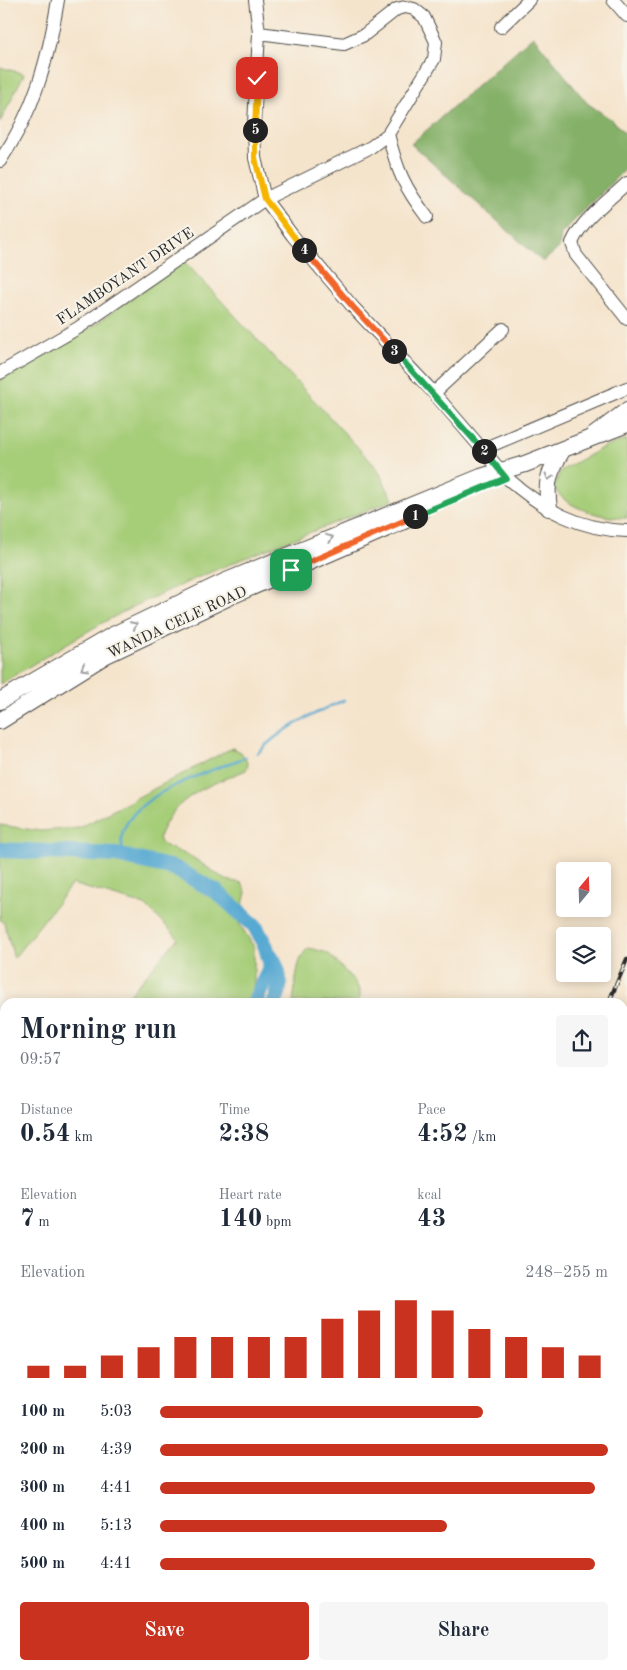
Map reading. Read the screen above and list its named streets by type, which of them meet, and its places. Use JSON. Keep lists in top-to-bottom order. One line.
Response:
{"streets":{"main road":["WANDA CELE ROAD"],"street":["FLAMBOYANT DRIVE"]},"north":"top","page":{"pins":["5","4","3","2","1"],"heading":["Morning run","09:57"],"stats":[["Distance","0.54 km"],["Time","2:38"],["Pace","4:52 /km"],["Elevation","7 m"],["Heart rate","140 bpm"],["kcal","43"]],"chart":["Elevation","248–255 m"],"list":[{"name":"100 m","note":"5:03"},{"name":"200 m","note":"4:39"},{"name":"300 m","note":"4:41"},{"name":"400 m","note":"5:13"},{"name":"500 m","note":"4:41"}],"buttons":["Save","Share"]}}
